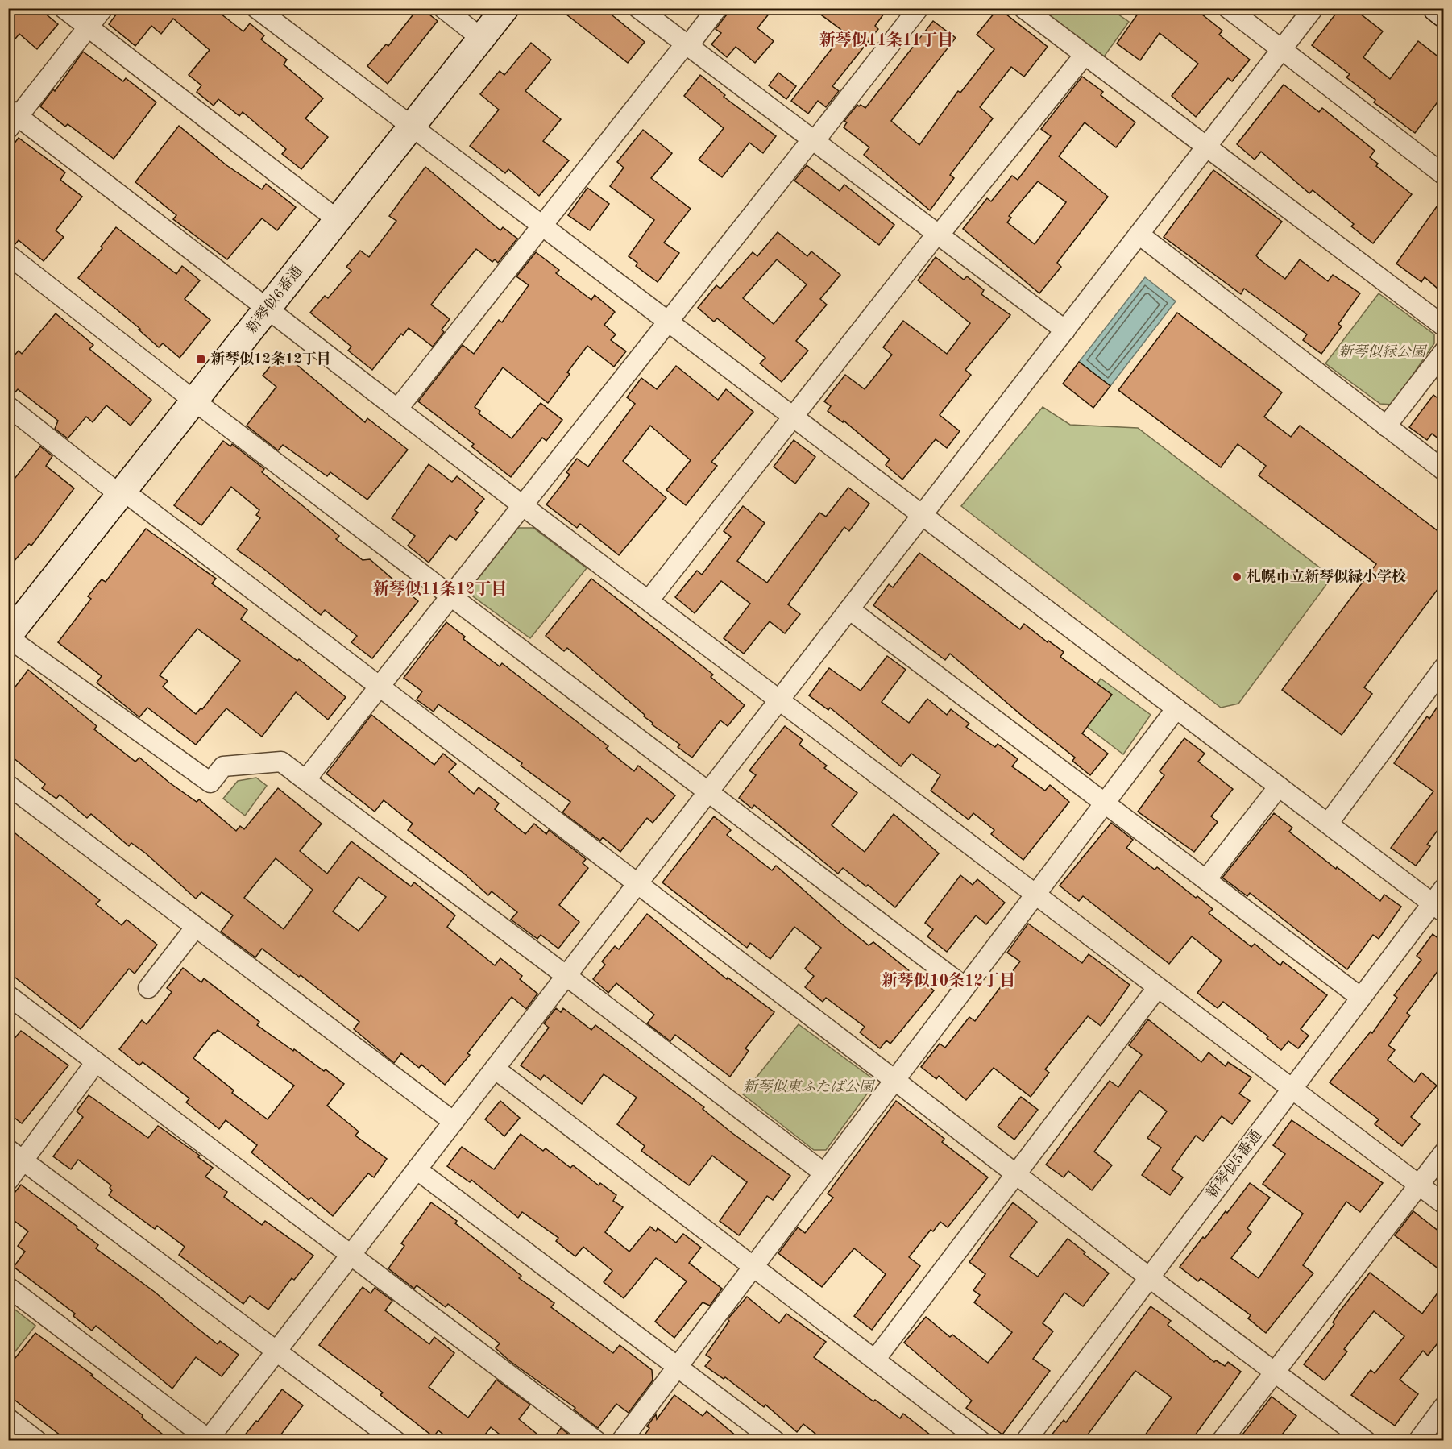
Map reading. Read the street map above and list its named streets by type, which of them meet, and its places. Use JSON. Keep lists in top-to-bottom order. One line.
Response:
{"streets":{"street":["新琴似6番通","新琴似5番通"]},"districts":["新琴似11条11丁目","新琴似11条12丁目","新琴似10条12丁目"],"parks":["新琴似緑公園","新琴似東ふたば公園"],"places":{"transit":["新琴似12条12丁目"],"other":["札幌市立新琴似緑小学校"]}}
